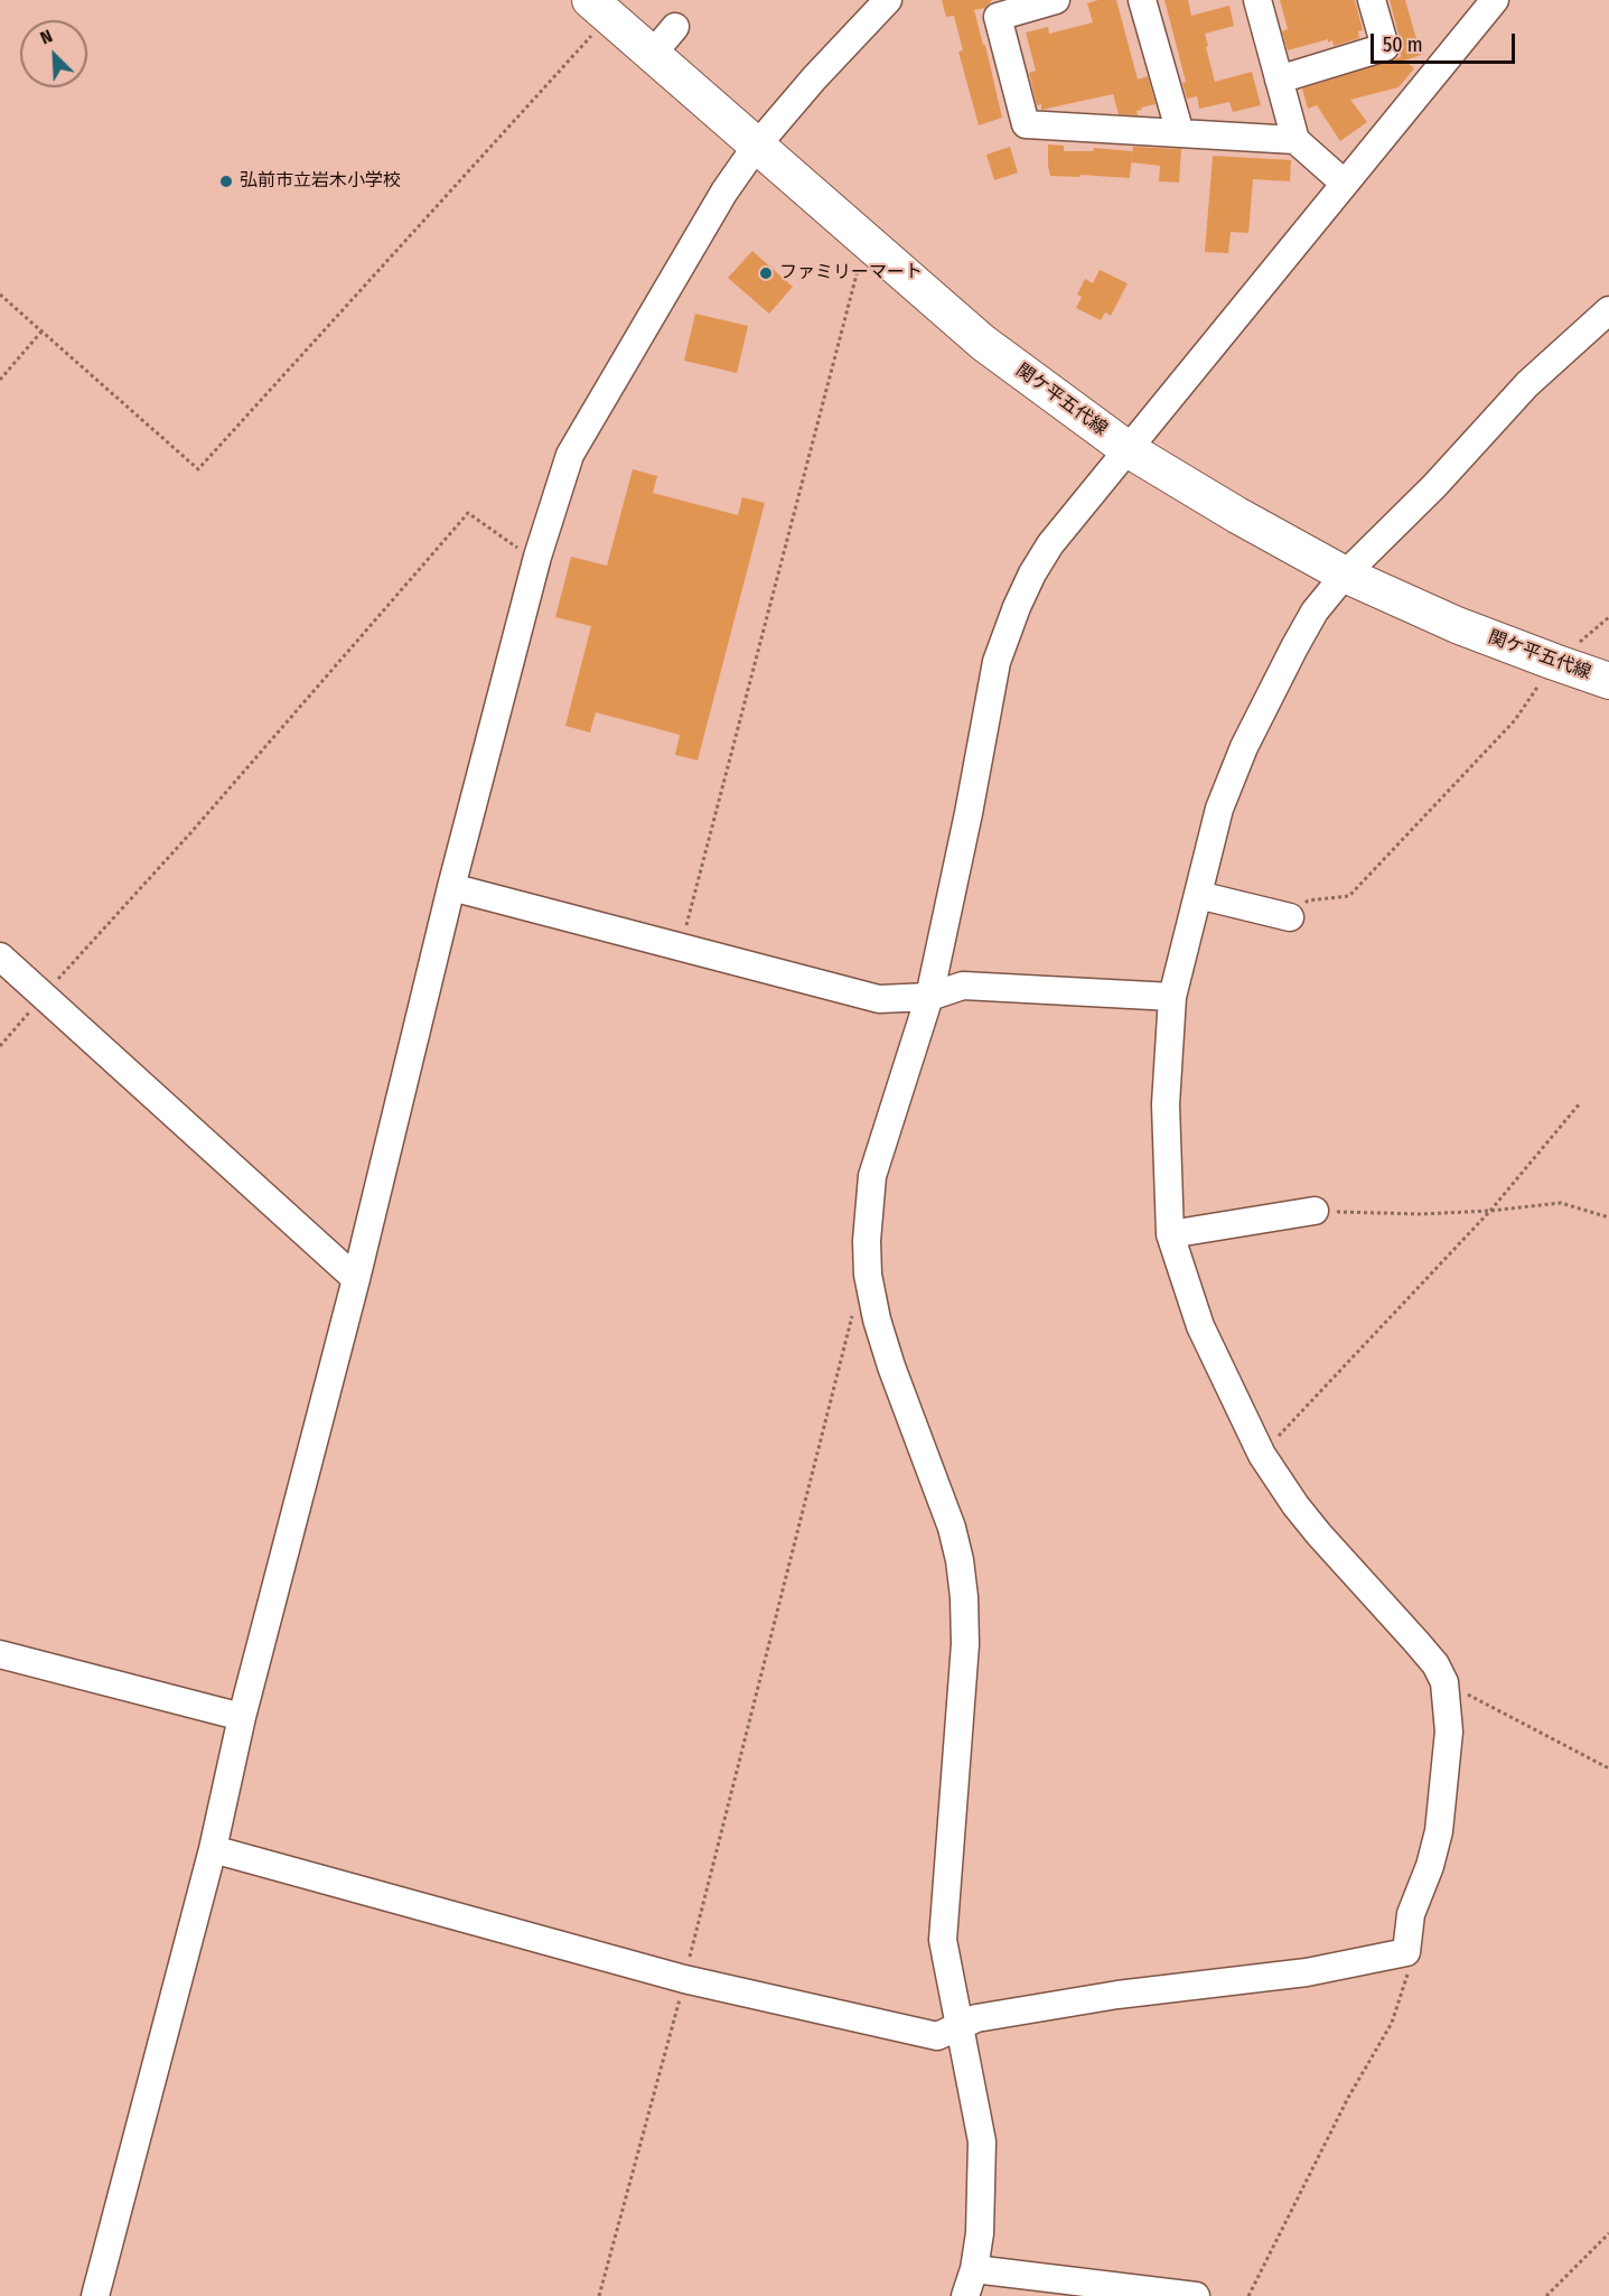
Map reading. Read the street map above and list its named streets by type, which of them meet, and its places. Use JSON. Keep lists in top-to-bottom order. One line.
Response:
{"streets":{"main road":["関ケ平五代線"]},"places":["弘前市立岩木小学校","ファミリーマート"],"scale_bar":"50 m","north":"top left"}
